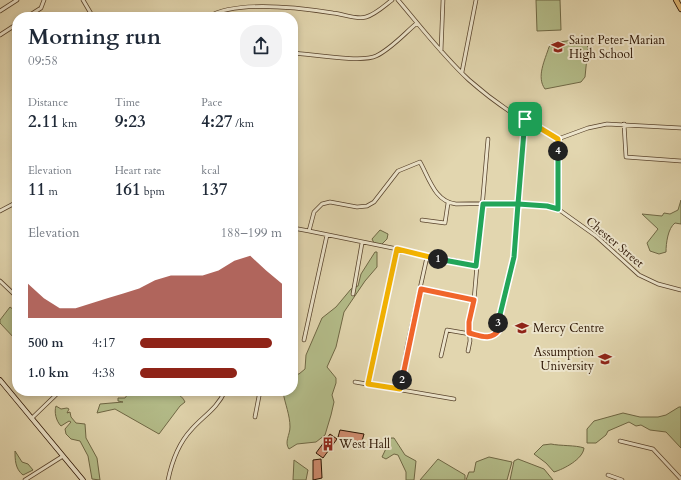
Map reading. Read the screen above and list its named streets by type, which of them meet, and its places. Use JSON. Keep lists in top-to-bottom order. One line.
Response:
{"streets":{"street":["Chester Street"]},"places":{"school or university":["Saint Peter-Marian High School","Mercy Centre","Assumption University"],"building":["West Hall"]},"page":{"heading":["Morning run","09:58"],"stats":[["Distance","2.11 km"],["Time","9:23"],["Pace","4:27 /km"],["Elevation","11 m"],["Heart rate","161 bpm"],["kcal","137"]],"pins":["4","1","3","2"],"chart":["Elevation","188–199 m"],"list":[{"name":"500 m","note":"4:17"},{"name":"1.0 km","note":"4:38"}]}}
